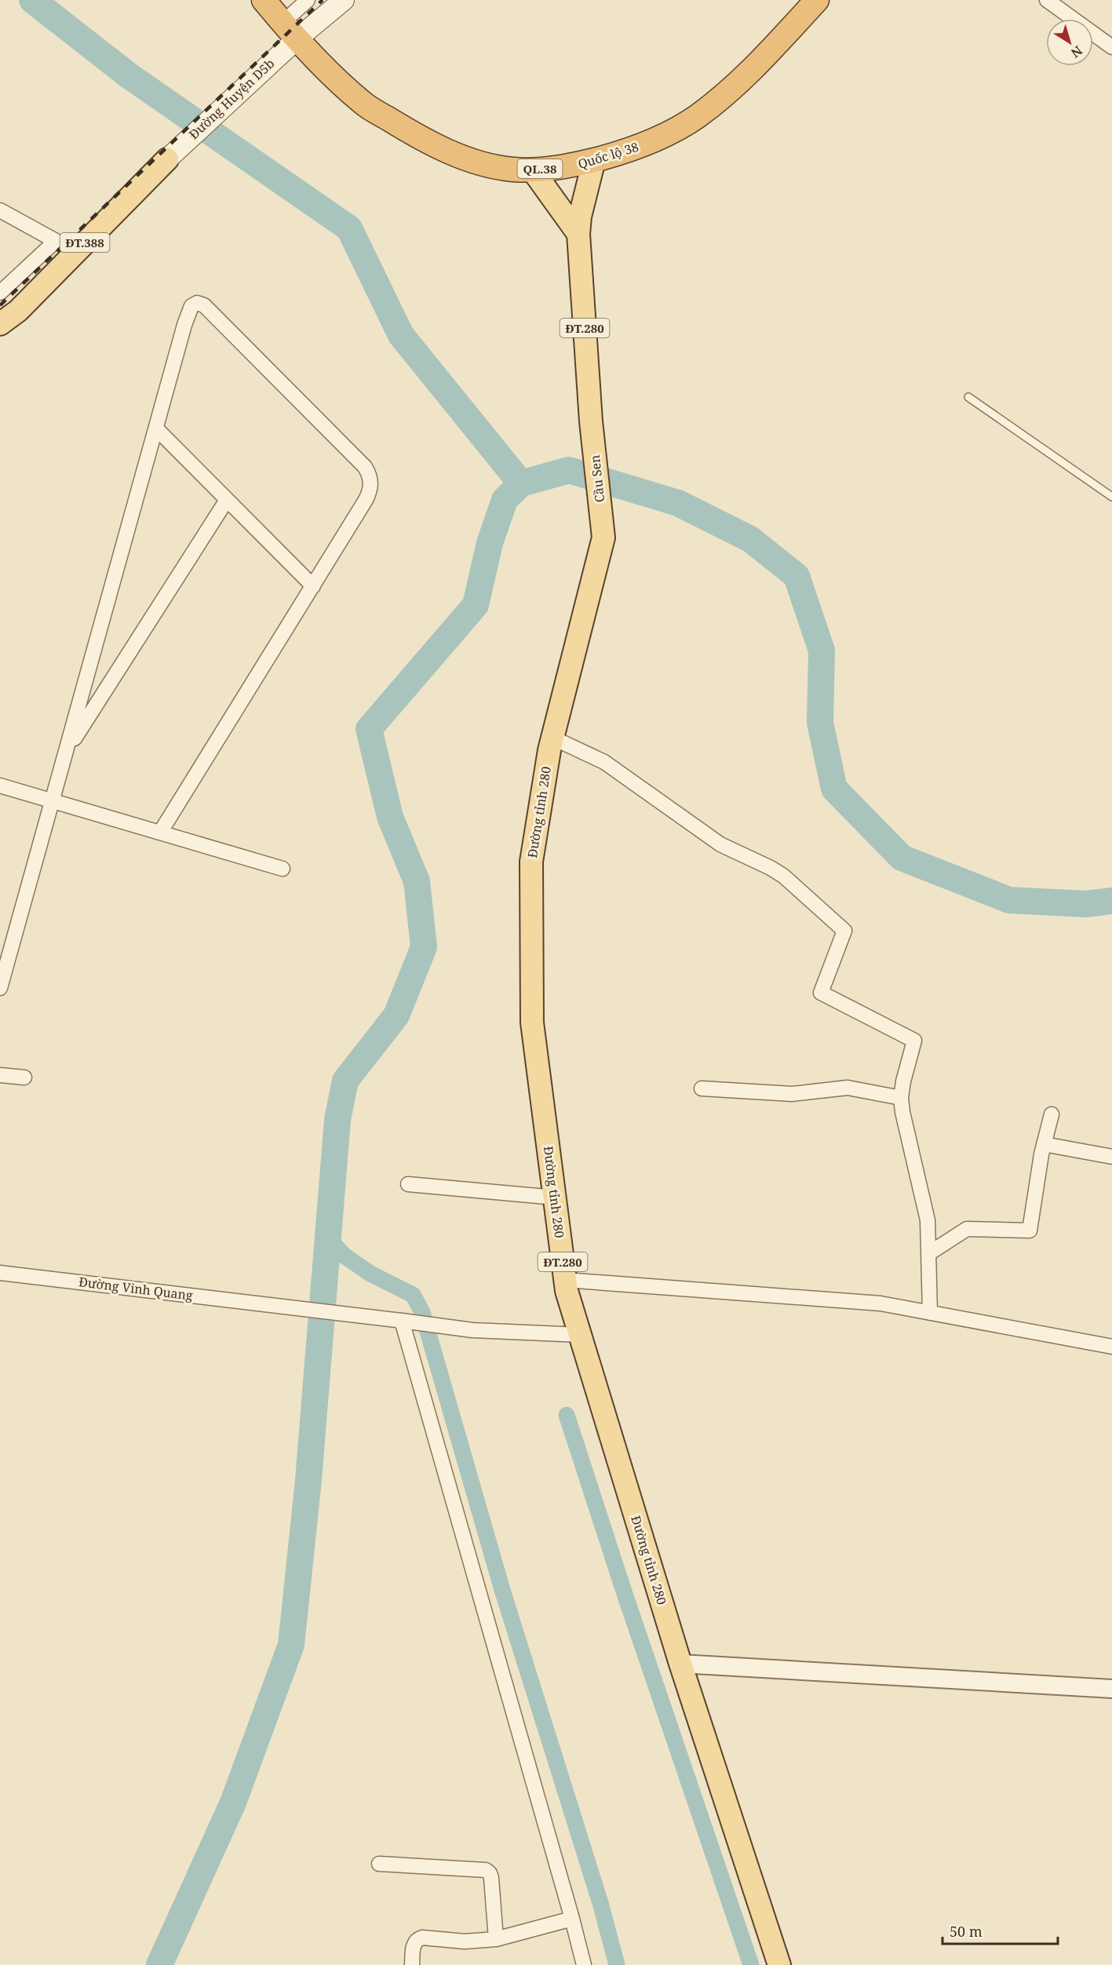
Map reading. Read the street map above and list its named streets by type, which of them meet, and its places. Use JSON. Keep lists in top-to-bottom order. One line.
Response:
{"streets":{"highway":["Quốc lộ 38","QL.38"],"main road":["Đường Huyện D5b","ĐT.388","ĐT.280","Cầu Sen","Đường tỉnh 280"],"street":["Đường Vinh Quang"]},"crossings":[["Đường Huyện D5b","Quốc lộ 38"],["Đường Huyện D5b","ĐT.388"],["Quốc lộ 38","ĐT.280"],["ĐT.280","Cầu Sen"],["Cầu Sen","Đường tỉnh 280"],["Đường tỉnh 280","Đường Vinh Quang"]],"scale_bar":"50 m","north":"bottom right"}
